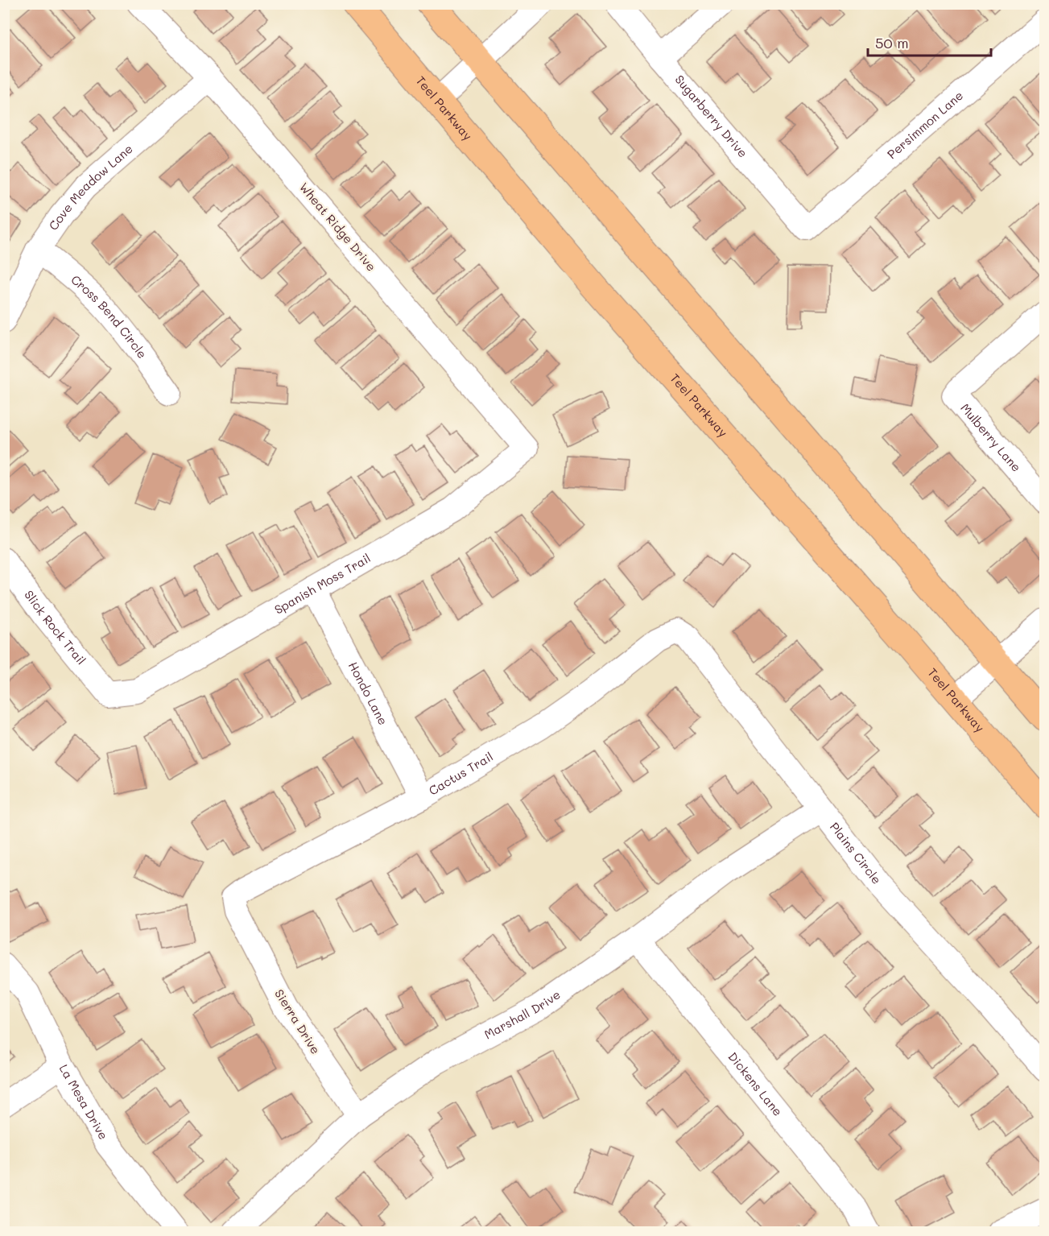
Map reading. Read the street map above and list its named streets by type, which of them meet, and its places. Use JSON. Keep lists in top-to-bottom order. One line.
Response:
{"streets":{"main road":["Teel Parkway"],"street":["Sugarberry Drive","Persimmon Lane","Cove Meadow Lane","Wheat Ridge Drive","Cross Bend Circle","Mulberry Lane","Spanish Moss Trail","Slick Rock Trail","Hondo Lane","Cactus Trail","Plains Circle","Marshall Drive","Sierra Drive","Dickens Lane","La Mesa Drive"]},"crossings":[["Sugarberry Drive","Persimmon Lane"],["Cove Meadow Lane","Wheat Ridge Drive"],["Cove Meadow Lane","Cross Bend Circle"],["Wheat Ridge Drive","Spanish Moss Trail"],["Spanish Moss Trail","Slick Rock Trail"],["Spanish Moss Trail","Hondo Lane"],["Hondo Lane","Cactus Trail"],["Cactus Trail","Plains Circle"],["Cactus Trail","Sierra Drive"],["Plains Circle","Marshall Drive"],["Marshall Drive","Sierra Drive"],["Marshall Drive","Dickens Lane"]],"scale_bar":"50 m"}
